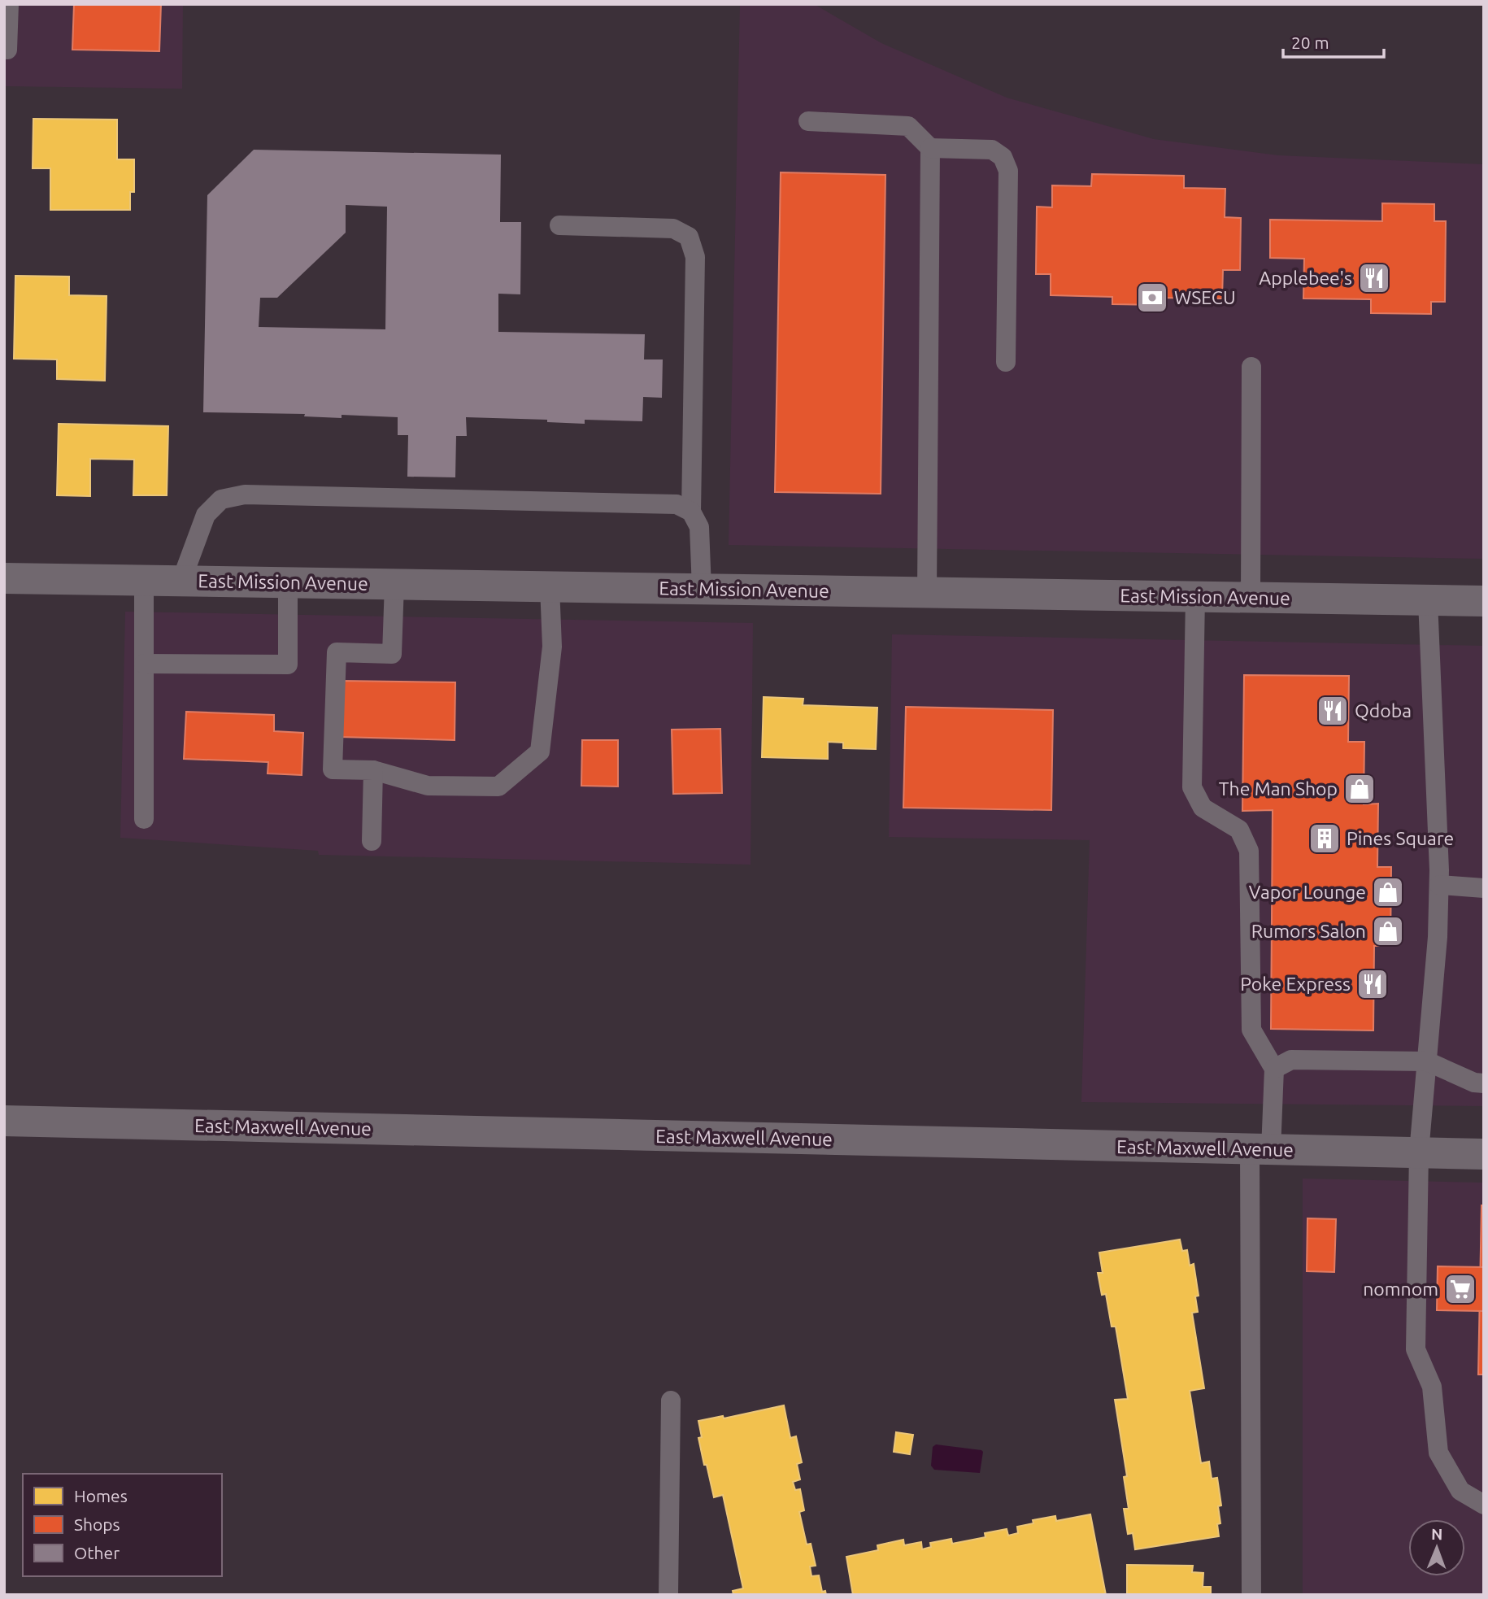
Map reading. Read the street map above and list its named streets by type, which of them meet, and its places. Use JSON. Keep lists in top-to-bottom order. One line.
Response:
{"streets":{"street":["East Mission Avenue","East Maxwell Avenue"]},"places":{"restaurant":["Applebee's","Qdoba","Poke Express"],"bank":["WSECU"],"shop":["The Man Shop","Vapor Lounge","Rumors Salon"],"building":["Pines Square"],"supermarket":["nomnom"]},"legend":["Homes","Shops","Other"],"scale_bar":"20 m","north":"top"}
